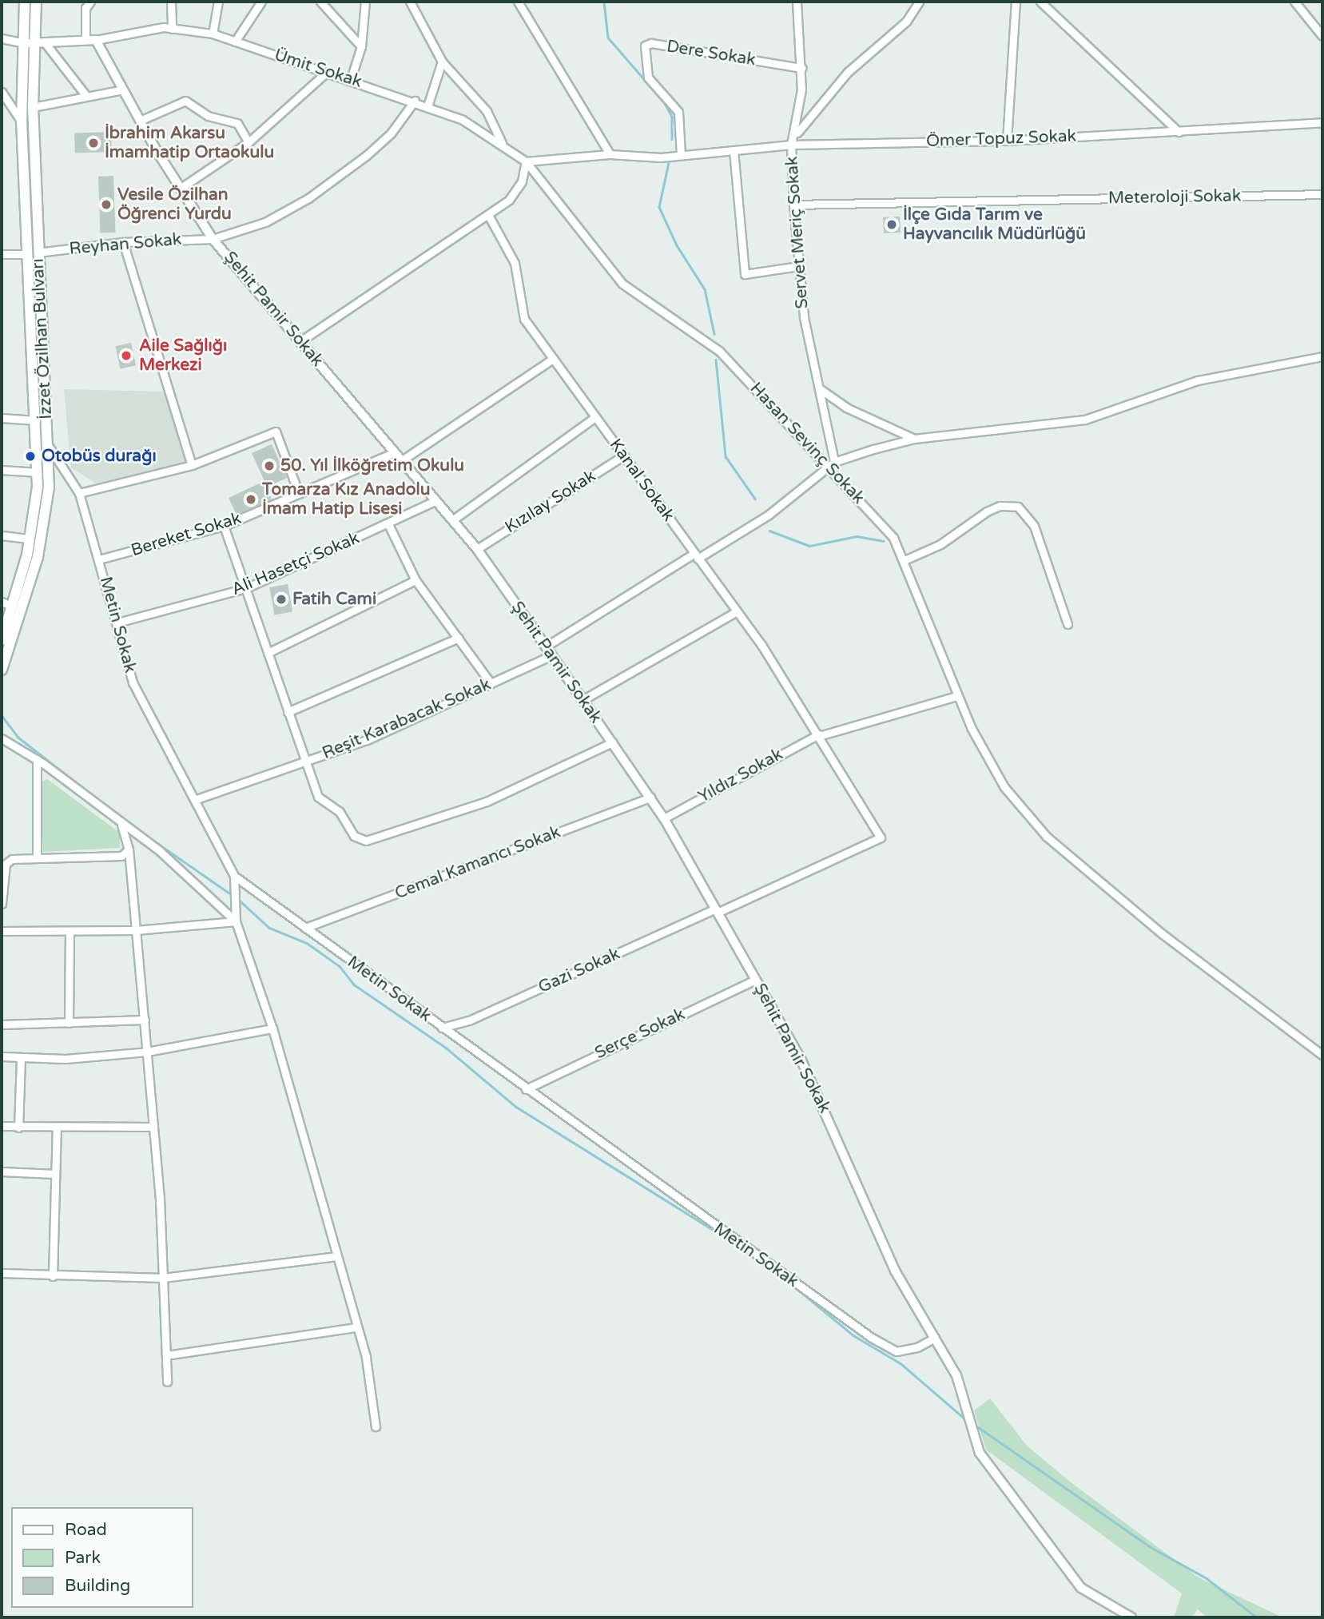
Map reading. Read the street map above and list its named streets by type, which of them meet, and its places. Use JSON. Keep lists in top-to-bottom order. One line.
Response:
{"streets":{"main road":["İzzet Özilhan Bulvarı"],"street":["Dere Sokak","Ümit Sokak","Ömer Topuz Sokak","Meteroloji Sokak","Servet Meriç Sokak","Reyhan Sokak","Şehit Pamir Sokak","Hasan Sevinç Sokak","Kanal Sokak","Kızılay Sokak","Bereket Sokak","Ali Hasetçi Sokak","Metin Sokak","Reşit Karabacak Sokak","Yıldız Sokak","Cemal Kamancı Sokak","Gazi Sokak","Serçe Sokak"]},"crossings":[["Dere Sokak","Ömer Topuz Sokak"],["Dere Sokak","Servet Meriç Sokak"],["Ümit Sokak","Ömer Topuz Sokak"],["Ümit Sokak","Reyhan Sokak"],["Ümit Sokak","Şehit Pamir Sokak"],["Ümit Sokak","Hasan Sevinç Sokak"],["Ömer Topuz Sokak","Servet Meriç Sokak"],["Ömer Topuz Sokak","Hasan Sevinç Sokak"],["Meteroloji Sokak","Servet Meriç Sokak"],["Servet Meriç Sokak","Hasan Sevinç Sokak"],["Reyhan Sokak","Şehit Pamir Sokak"],["Reyhan Sokak","İzzet Özilhan Bulvarı"],["Şehit Pamir Sokak","Kızılay Sokak"],["Şehit Pamir Sokak","Bereket Sokak"],["Şehit Pamir Sokak","Ali Hasetçi Sokak"],["Şehit Pamir Sokak","Metin Sokak"],["Şehit Pamir Sokak","Reşit Karabacak Sokak"],["Şehit Pamir Sokak","Yıldız Sokak"],["Şehit Pamir Sokak","Cemal Kamancı Sokak"],["Şehit Pamir Sokak","Gazi Sokak"],["Şehit Pamir Sokak","Serçe Sokak"],["İzzet Özilhan Bulvarı","Metin Sokak"],["Hasan Sevinç Sokak","Yıldız Sokak"],["Kanal Sokak","Kızılay Sokak"],["Kanal Sokak","Yıldız Sokak"],["Kanal Sokak","Gazi Sokak"],["Bereket Sokak","Metin Sokak"],["Ali Hasetçi Sokak","Metin Sokak"],["Metin Sokak","Reşit Karabacak Sokak"],["Metin Sokak","Cemal Kamancı Sokak"],["Metin Sokak","Gazi Sokak"],["Metin Sokak","Serçe Sokak"]],"places":["İbrahim Akarsu İmamhatip Ortaokulu","Vesile Özilhan Öğrenci Yurdu","İlçe Gıda Tarım ve Hayvancılık Müdürlüğü","Aile Sağlığı Merkezi","Otobüs durağı","50. Yıl İlköğretim Okulu","Tomarza Kız Anadolu İmam Hatip Lisesi","Fatih Cami"],"legend":["Road","Park","Building"]}
